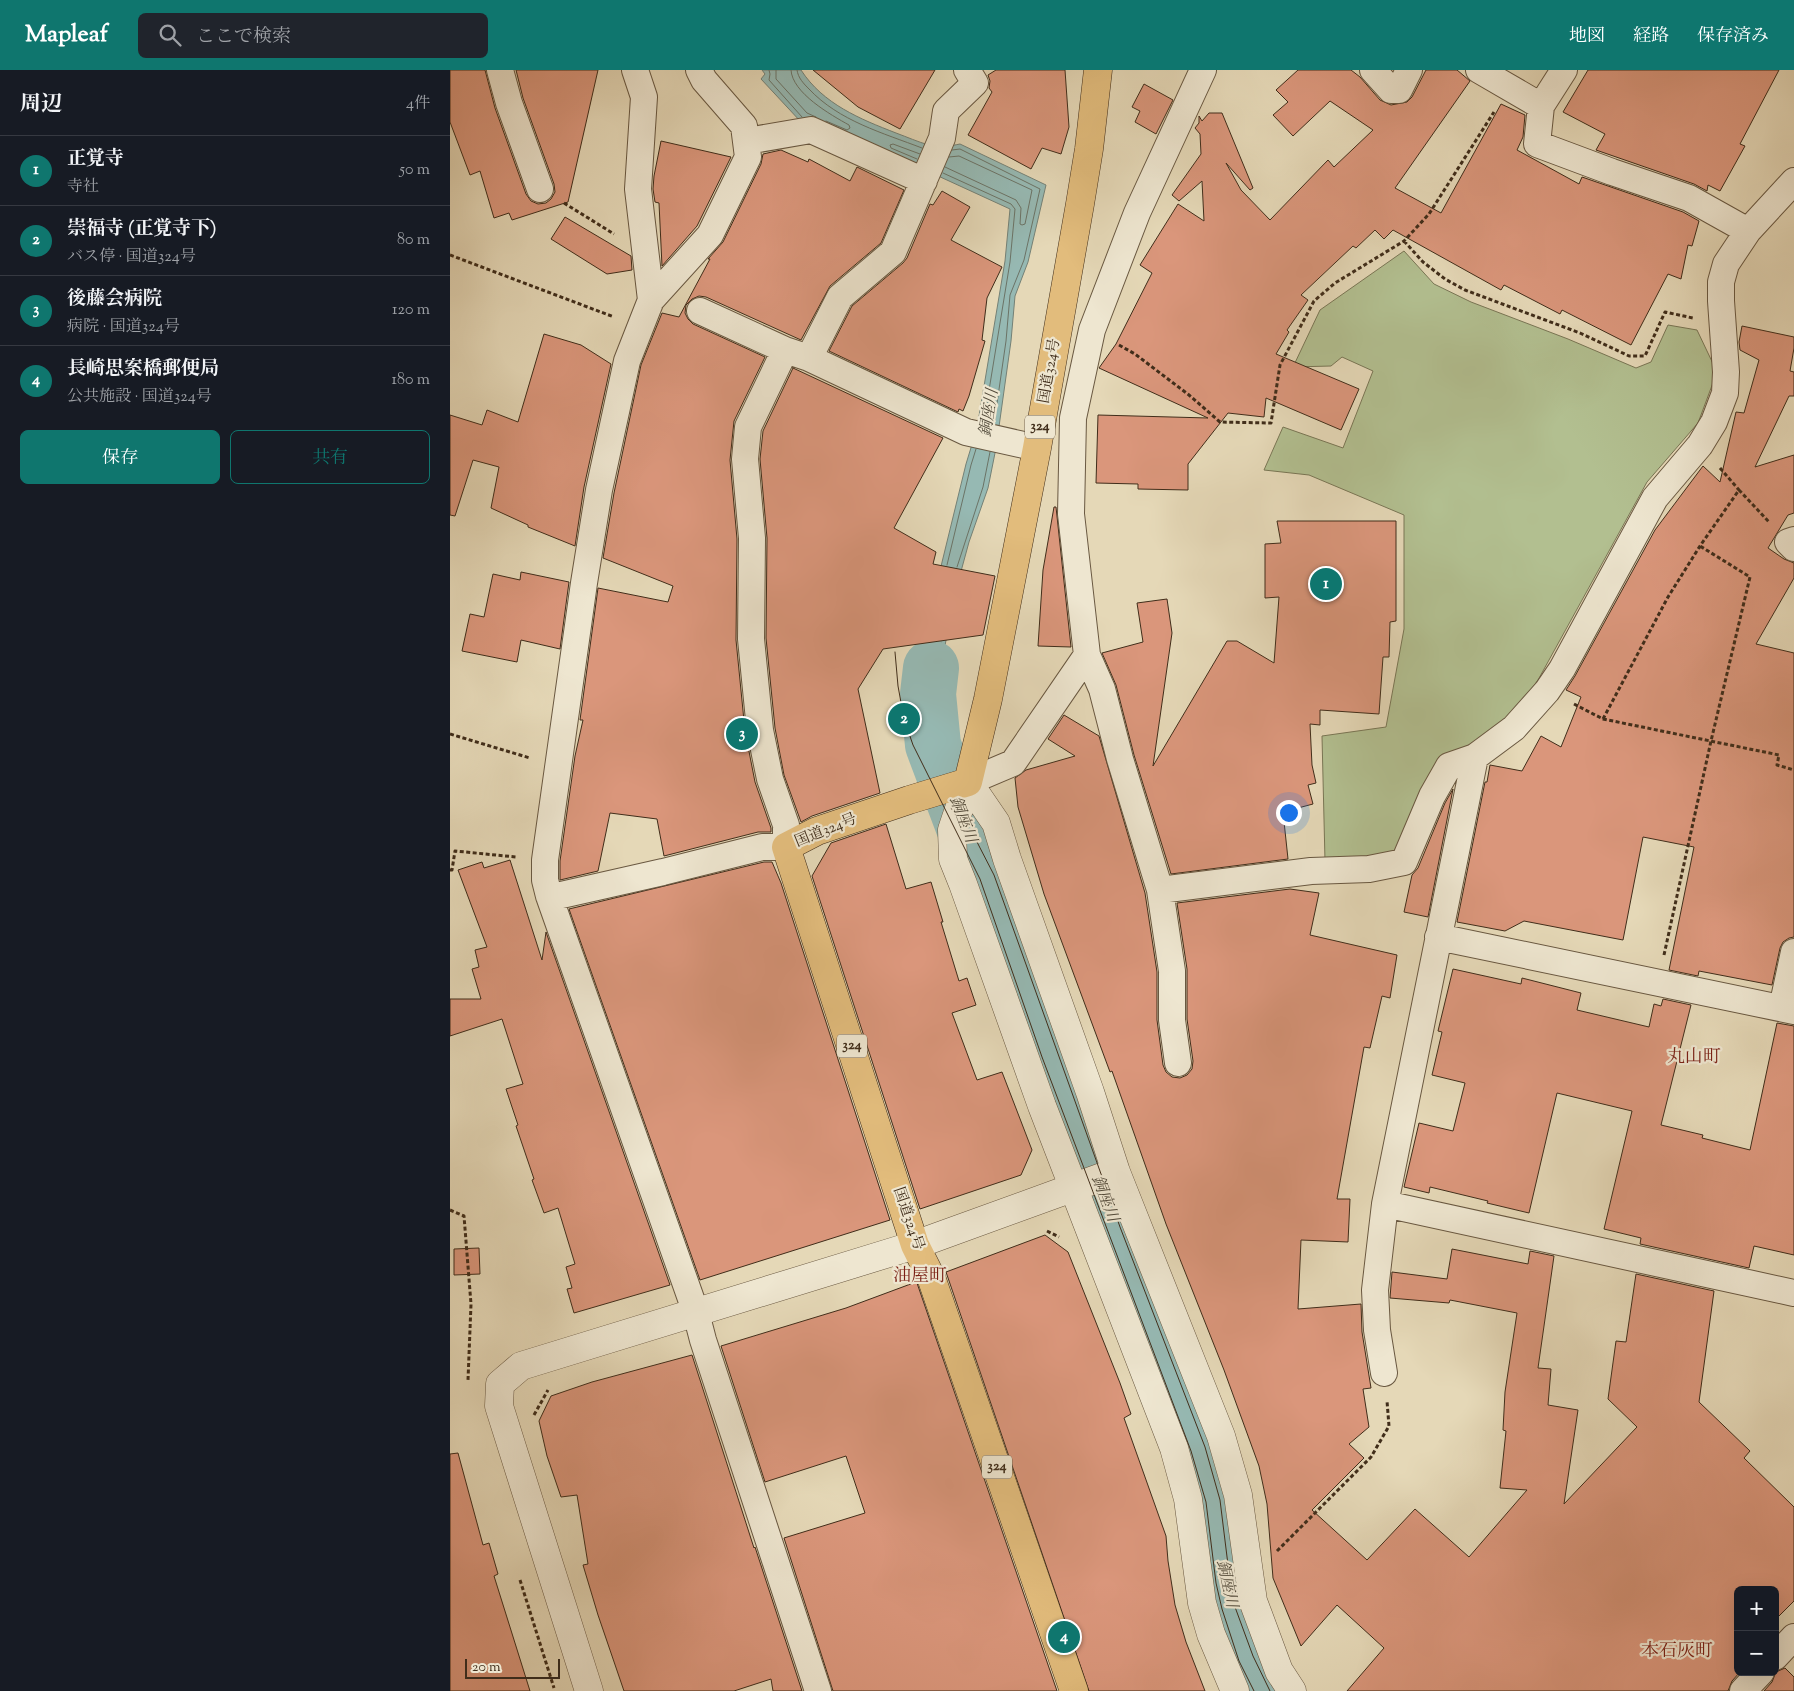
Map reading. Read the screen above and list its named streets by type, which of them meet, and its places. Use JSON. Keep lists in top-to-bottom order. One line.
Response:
{"streets":{"highway":["国道324号","324"]},"districts":["丸山町","油屋町","本石灰町"],"water":["銅座川"],"scale_bar":"20 m","page":{"header":"Mapleaf","search":"ここで検索","nav":["地図","経路","保存済み"],"heading":["周辺","4件"],"list":[{"mark":"1","name":"正覚寺","note":"寺社","value":"50 m"},{"mark":"2","name":"崇福寺 (正覚寺下)","note":"バス停 · 国道324号","value":"80 m"},{"mark":"3","name":"後藤会病院","note":"病院 · 国道324号","value":"120 m"},{"mark":"4","name":"長崎思案橋郵便局","note":"公共施設 · 国道324号","value":"180 m"}],"buttons":["保存","共有"],"pins":["1","2","3","4"],"map_buttons":["+","−"],"scale":"20 m"}}
